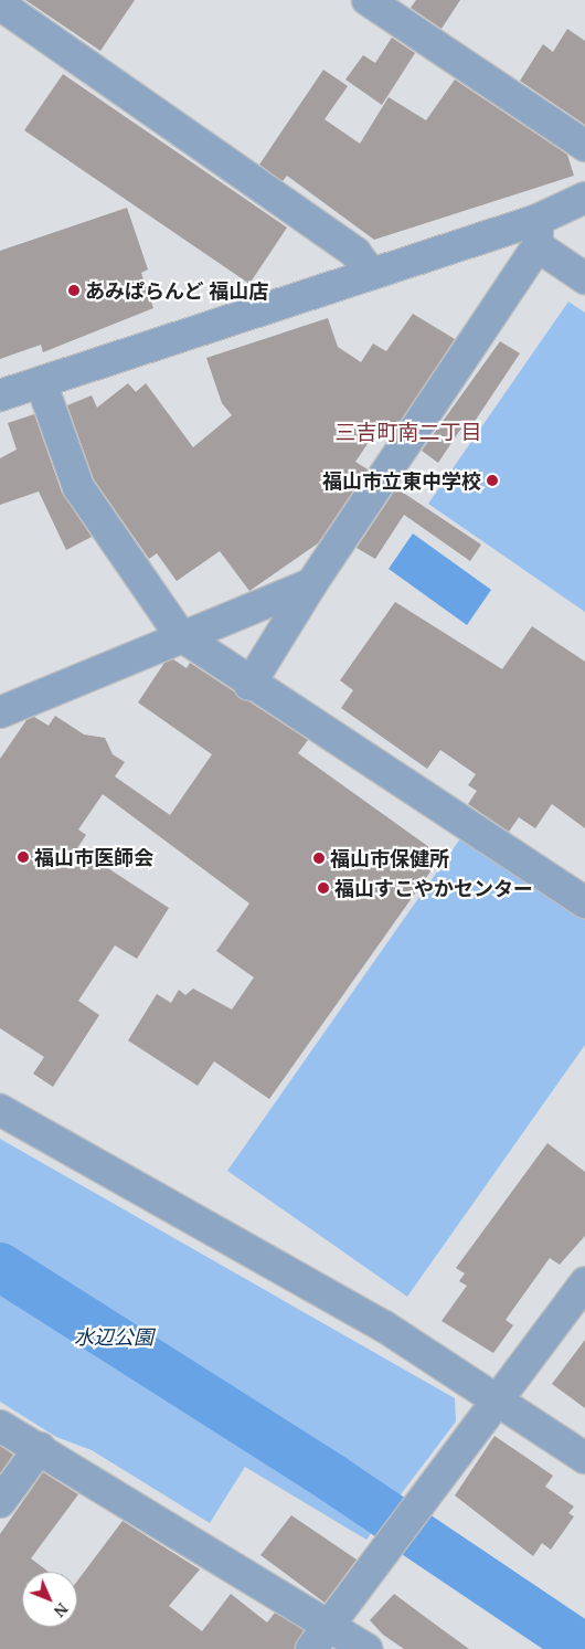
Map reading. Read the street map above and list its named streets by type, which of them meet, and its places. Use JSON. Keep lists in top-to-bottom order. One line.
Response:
{"districts":["三吉町南二丁目"],"parks":["水辺公園"],"places":["あみぱらんど 福山店","福山市立東中学校","福山市医師会","福山市保健所","福山すこやかセンター"],"north":"bottom right"}
